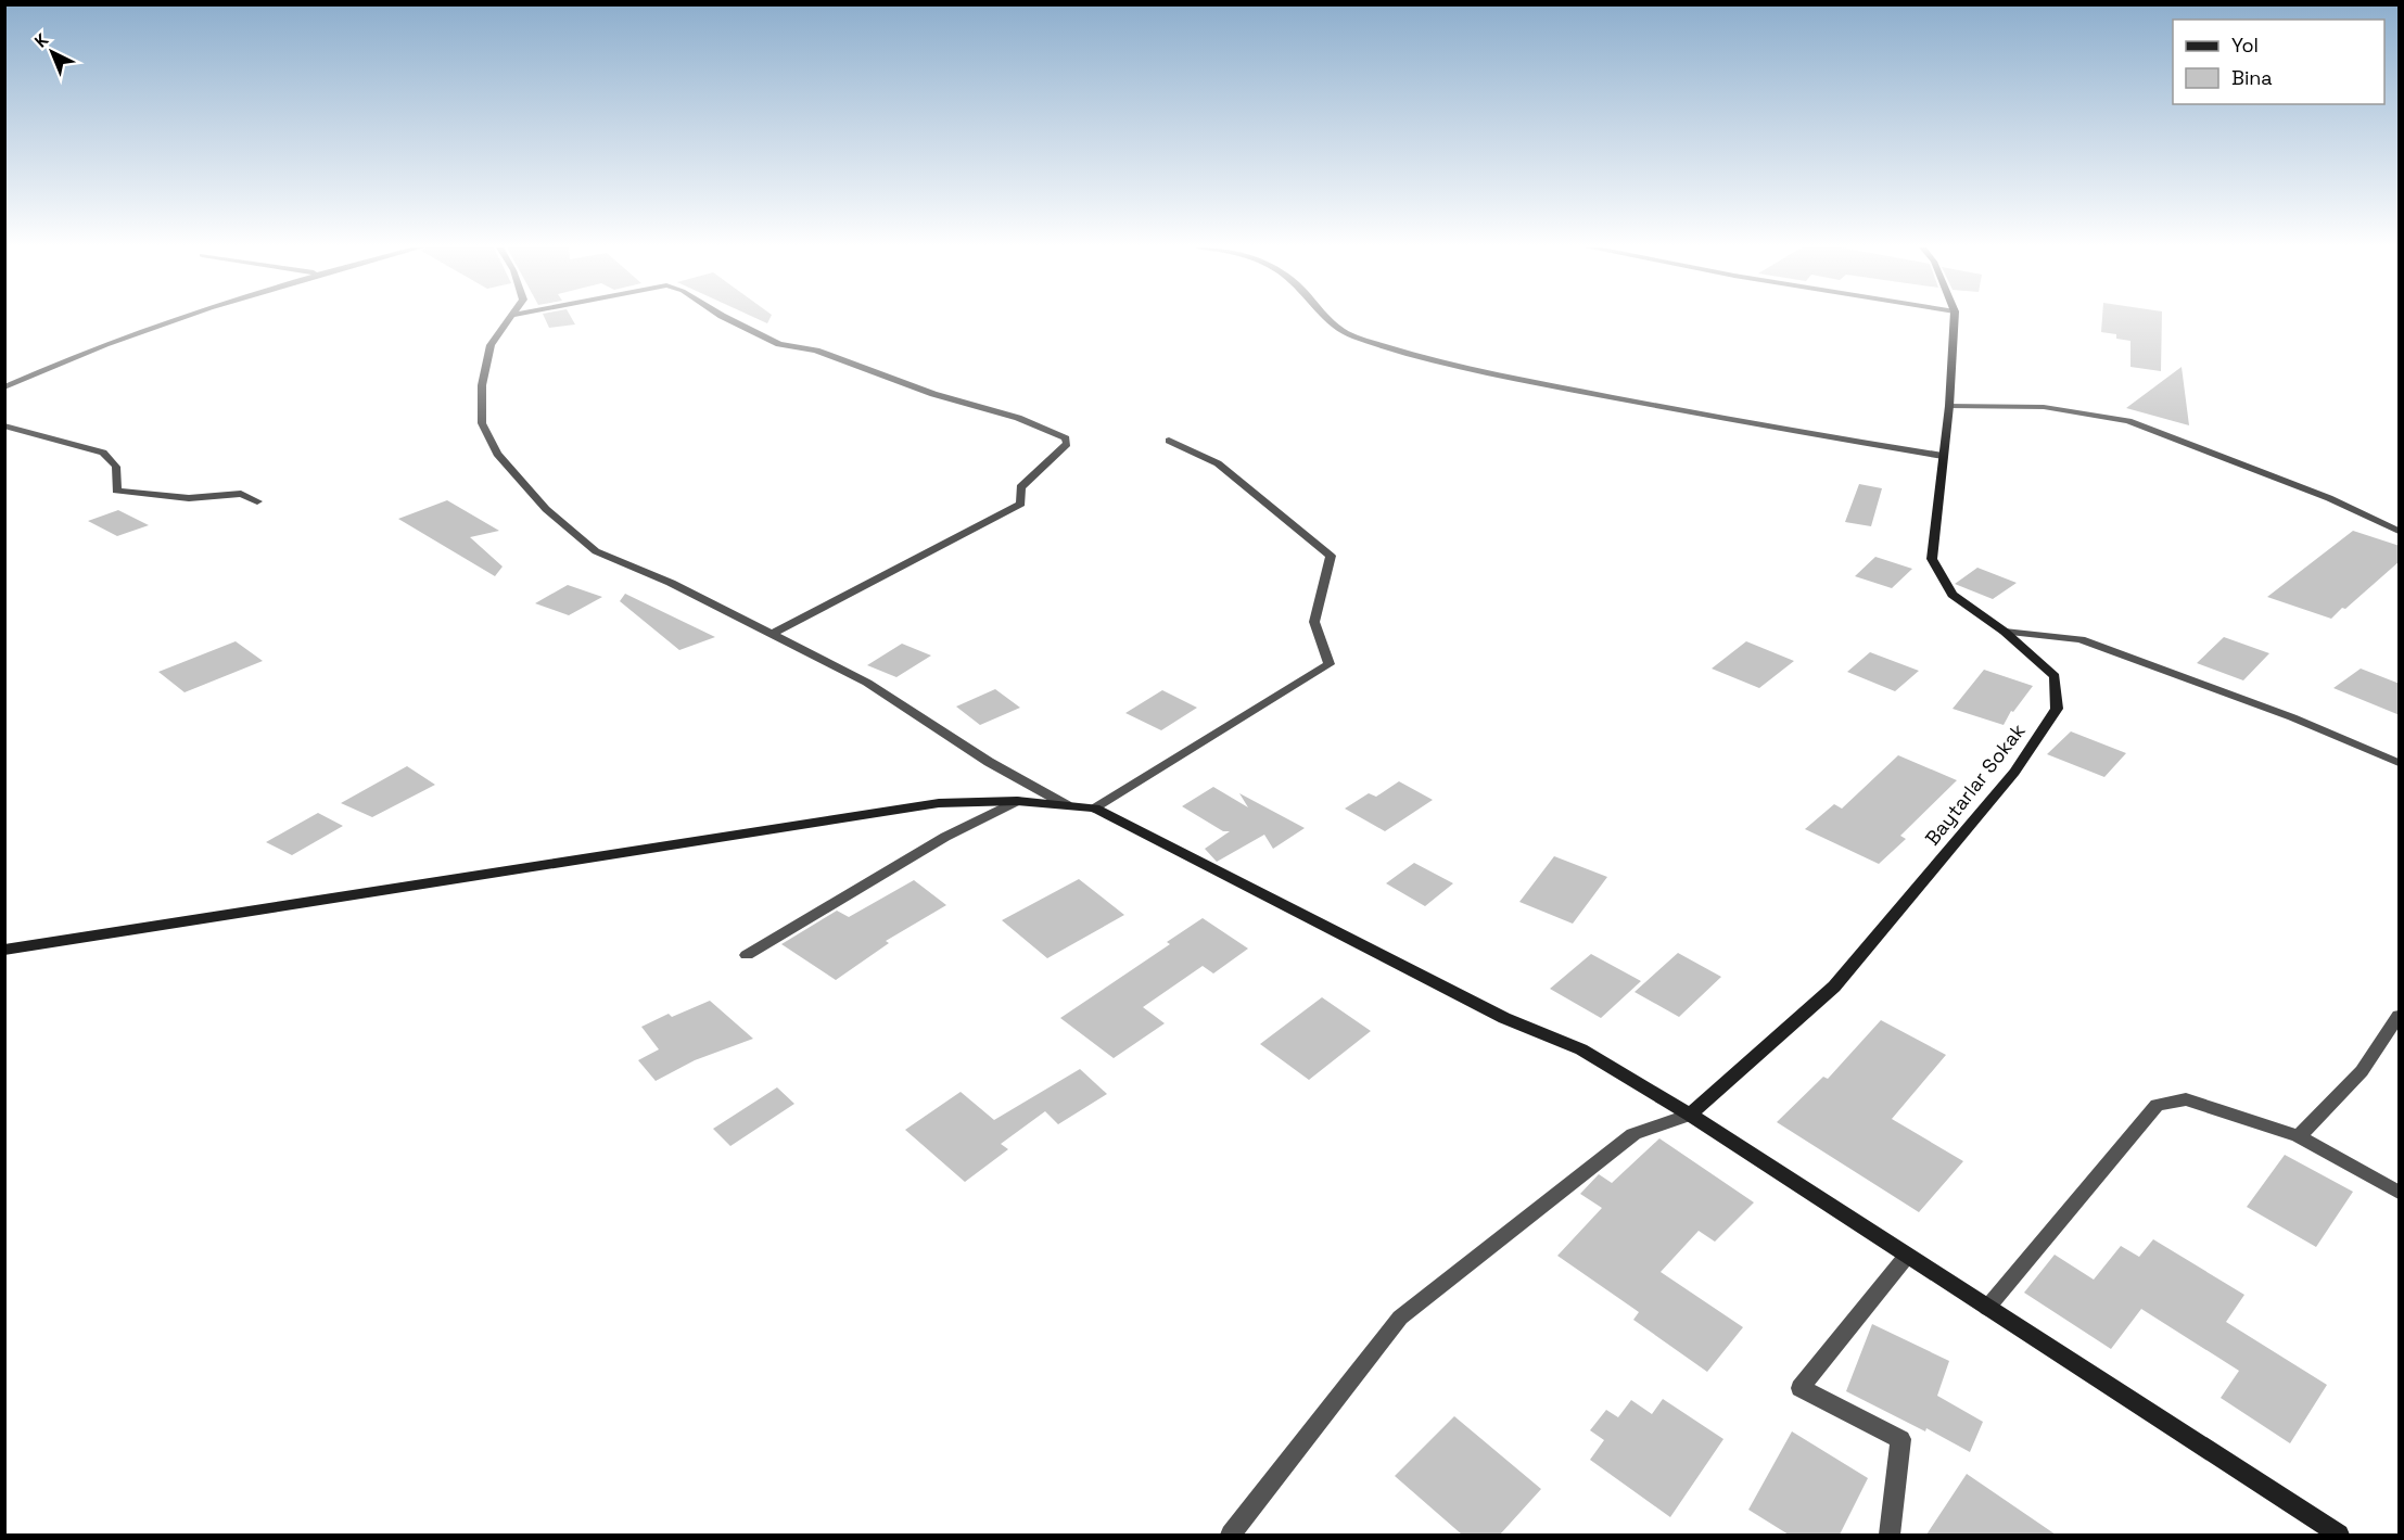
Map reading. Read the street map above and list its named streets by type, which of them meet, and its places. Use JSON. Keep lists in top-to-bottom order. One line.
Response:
{"streets":{"street":["Baytarlar Sokak"]},"legend":["Yol","Bina"],"north":"top left"}
